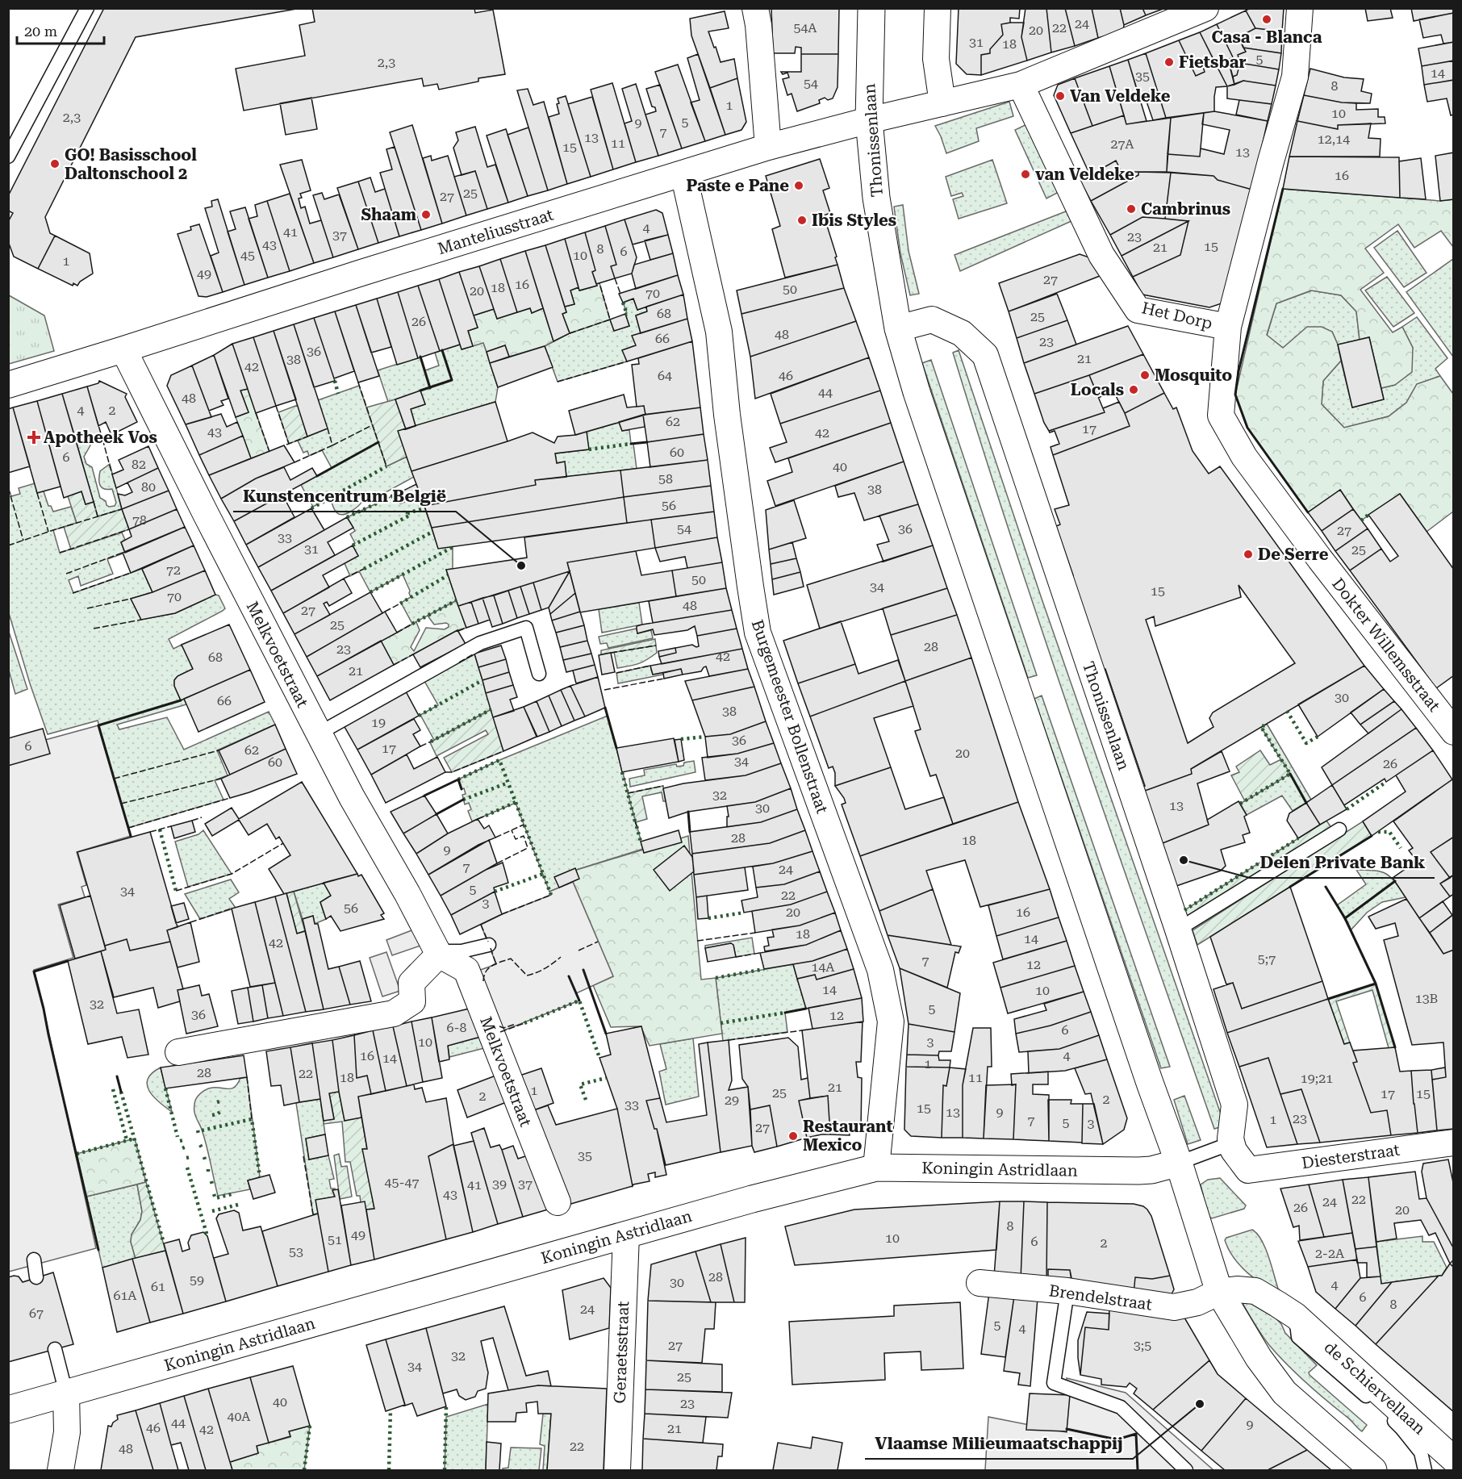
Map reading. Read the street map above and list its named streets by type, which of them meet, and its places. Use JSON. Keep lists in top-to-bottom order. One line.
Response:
{"streets":{"main road":["Thonissenlaan","Koningin Astridlaan"],"street":["Manteliusstraat","Het Dorp","Dokter Willemsstraat","Melkvoetstraat","Burgemeester Bollenstraat","Diesterstraat","Brendelstraat","Geraetsstraat","de Schiervellaan"]},"crossings":[["Thonissenlaan","Manteliusstraat"],["Thonissenlaan","Diesterstraat"],["Thonissenlaan","Koningin Astridlaan"],["Manteliusstraat","Melkvoetstraat"],["Manteliusstraat","Burgemeester Bollenstraat"],["Het Dorp","Dokter Willemsstraat"],["Burgemeester Bollenstraat","Koningin Astridlaan"],["Koningin Astridlaan","Geraetsstraat"],["Brendelstraat","de Schiervellaan"]],"places":{"other":["Casa - Blanca","Fietsbar","Van Veldeke","GO! Basisschool Daltonschool 2","van Veldeke","Paste e Pane","Cambrinus","Shaam","Ibis Styles","Mosquito","Locals","De Serre","Kunstencentrum België","Delen Private Bank","Restaurant Mexico","Vlaamse Milieumaatschappij"],"health":["Apotheek Vos"]},"house_numbers":["24","54A","22","20","31","18","5","2,3","14","35","54","8","1","10","2,3","5","9","7","13","12,14","11","27A","15","13","16","25","27","4","41","37","23","43","15","21","8","6","45","10","1","49","27","16","18","50","20","70","68","25","26","48","66","23","36","21","38","42","64","46","44","48","4","2","62","17","43","42","60","6","82","40","58","80","38","56","78","54","36","27","33","31","25","72","50","34","15","70","48","27","25","28","23","42","68","21","30","66","38","19","36","6","17","62","20","34","60","26","32","13","30","28","18","9","7","24","5","34","22","3","56","20","16","18","14","42","5;7","7","12","14A","14","10","13B","32","5","36","12","6-8","6","10","3","16","4","14","1","28","22","18","11","19;21","21","1","25","17","15","2","2","29","33","15","13","9","23","1","7","5","3","27","35","45-47","39","37","41","43","22","24","26","20","8","49","10","51","6","2","53","2-2A","28","59","30","4","61","61A","6","8","24","67","5","4","27","3;5","32","34","25","40","23","40A","44","9","46","21","42","22","48"],"scale_bar":"20 m"}
